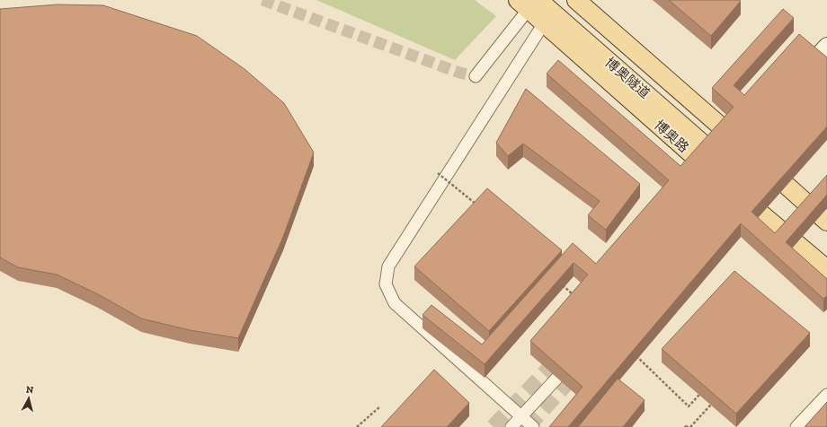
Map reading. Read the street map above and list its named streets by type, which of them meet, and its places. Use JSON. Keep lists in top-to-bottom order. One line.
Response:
{"streets":{"main road":["博奥隧道","博奥路"]},"crossings":[["博奥隧道","博奥路"]],"north":"top"}
